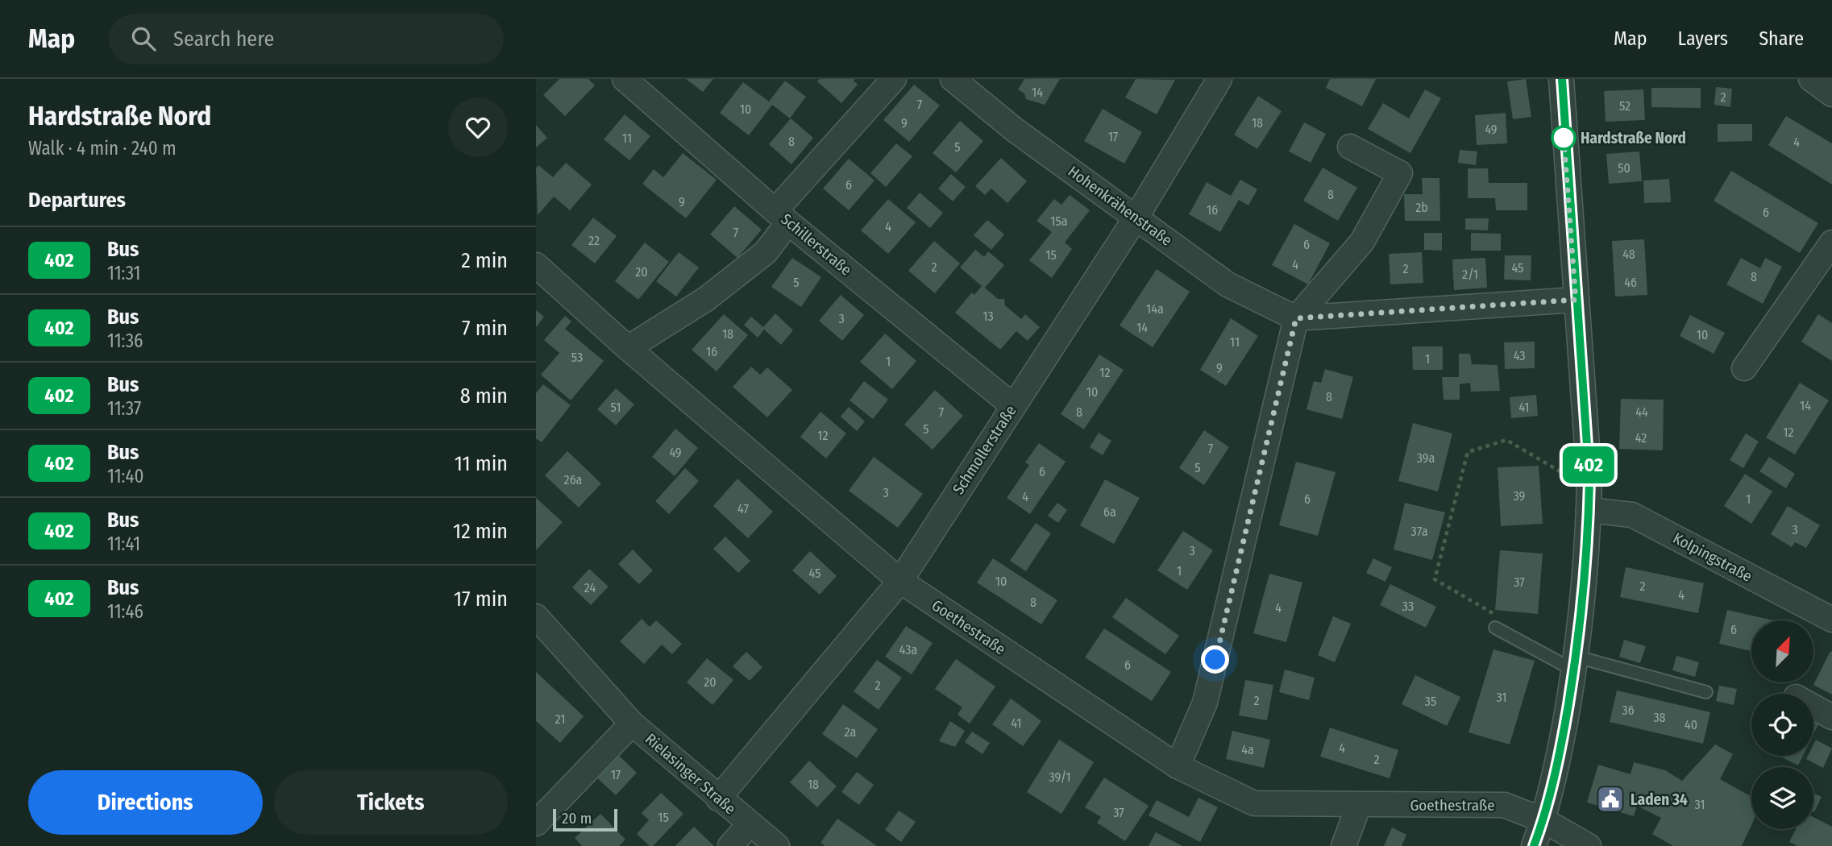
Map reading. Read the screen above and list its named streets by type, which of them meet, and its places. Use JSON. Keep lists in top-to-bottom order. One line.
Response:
{"streets":{"street":["Hohenkrähenstraße","Schillerstraße","Schmollerstraße","Kolpingstraße","Goethestraße","Rielasinger Straße"]},"crossings":[["Hohenkrähenstraße","Schmollerstraße"],["Schillerstraße","Schmollerstraße"],["Schmollerstraße","Goethestraße"],["Schmollerstraße","Rielasinger Straße"]],"places":{"other":["Hardstraße Nord"],"public building":["Laden 34"]},"lines":["bus line 402"],"house_numbers":["14","2","7","52","10","9","18","49","17","11","8","4","5","50","6","8","9","2b","16","6","15a","4","7","22","6","48","15","4","2","45","2","20","2/1","8","5","46","14a","13","3","14","18","10","11","16","43","53","1","1","9","12","10","8","14","51","41","7","8","44","5","12","12","42","7","49","39a","5","6","26a","3","39","4","6","1","47","6a","3","37a","3","1","45","10","37","2","24","4","8","33","4","6","43a","6","20","2","31","2","35","36","38","21","41","40","2a","4","4a","2","17","39/1","18","31","37","15"],"scale_bar":"20 m","north":"top right","page":{"header":"Map","search":"Search here","nav":["Map","Layers","Share"],"heading":[["Hardstraße Nord","Walk · 4 min · 240 m"],"Departures"],"on_map":"402","list":[{"mark":"402","name":"Bus","note":"11:31","value":"2 min"},{"mark":"402","name":"Bus","note":"11:36","value":"7 min"},{"mark":"402","name":"Bus","note":"11:37","value":"8 min"},{"mark":"402","name":"Bus","note":"11:40","value":"11 min"},{"mark":"402","name":"Bus","note":"11:41","value":"12 min"},{"mark":"402","name":"Bus","note":"11:46","value":"17 min"}],"buttons":["Directions","Tickets"],"scale":"20 m"}}
